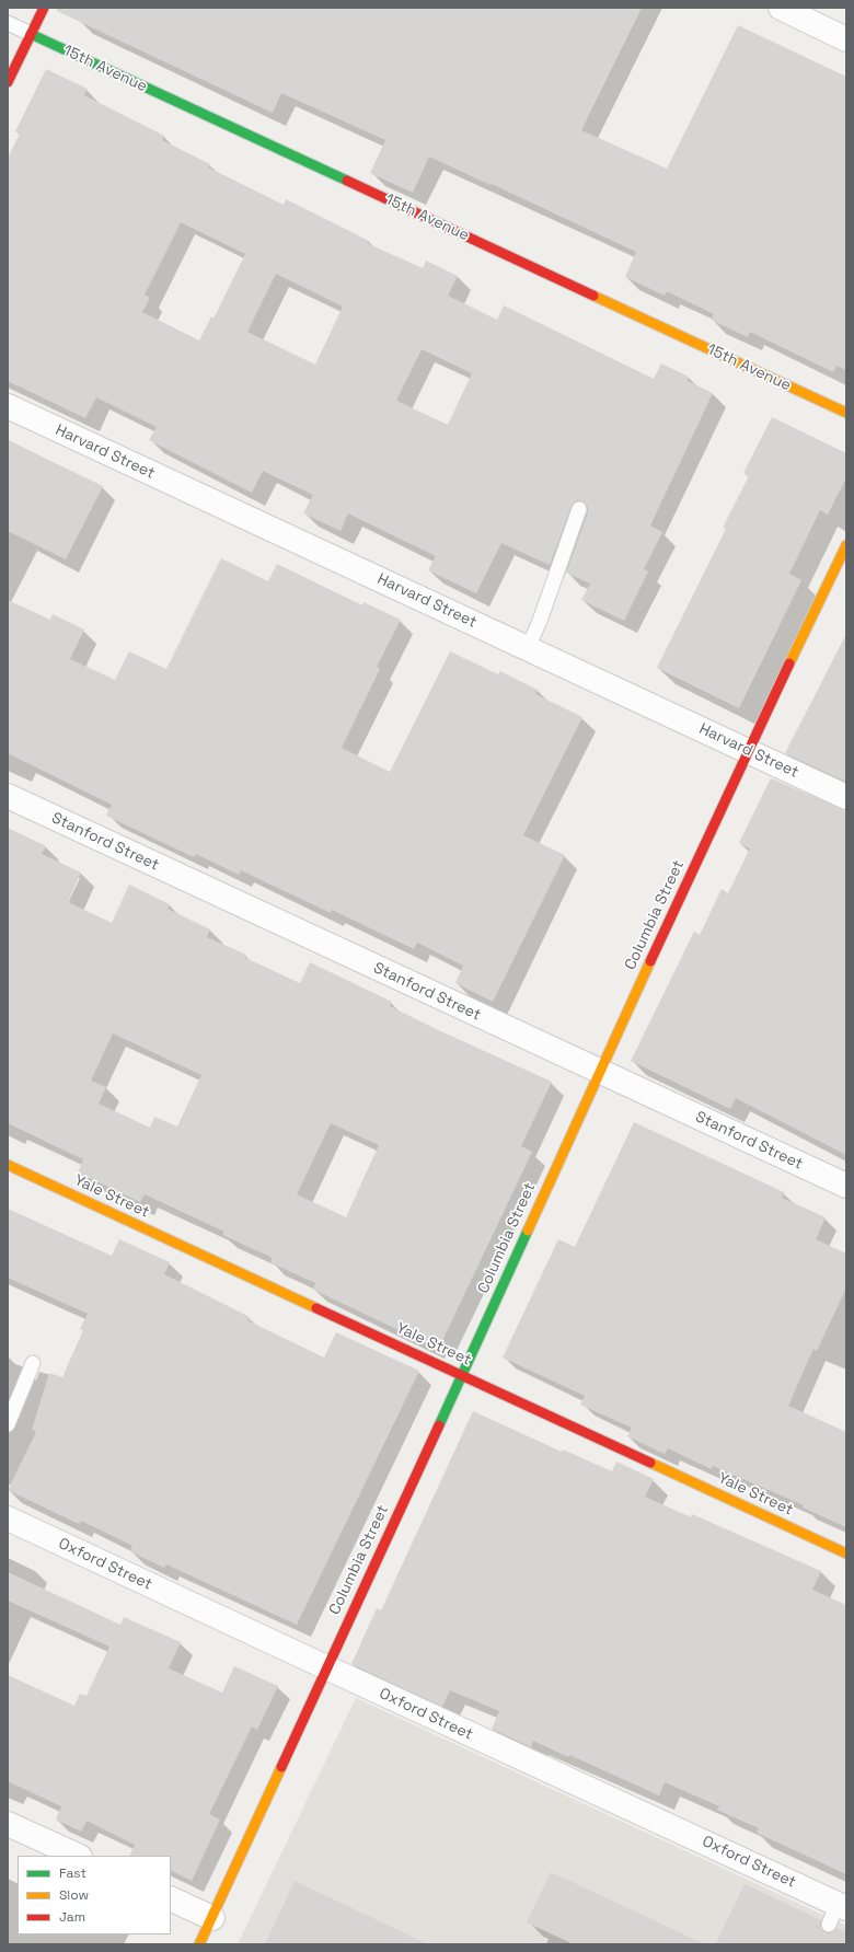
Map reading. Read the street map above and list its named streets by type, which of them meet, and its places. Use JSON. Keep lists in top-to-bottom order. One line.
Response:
{"streets":{"street":["15th Avenue","Harvard Street","Stanford Street","Columbia Street","Yale Street","Oxford Street"]},"crossings":[["Harvard Street","Columbia Street"],["Stanford Street","Columbia Street"],["Columbia Street","Yale Street"],["Columbia Street","Oxford Street"]],"legend":["Fast","Slow","Jam"]}
